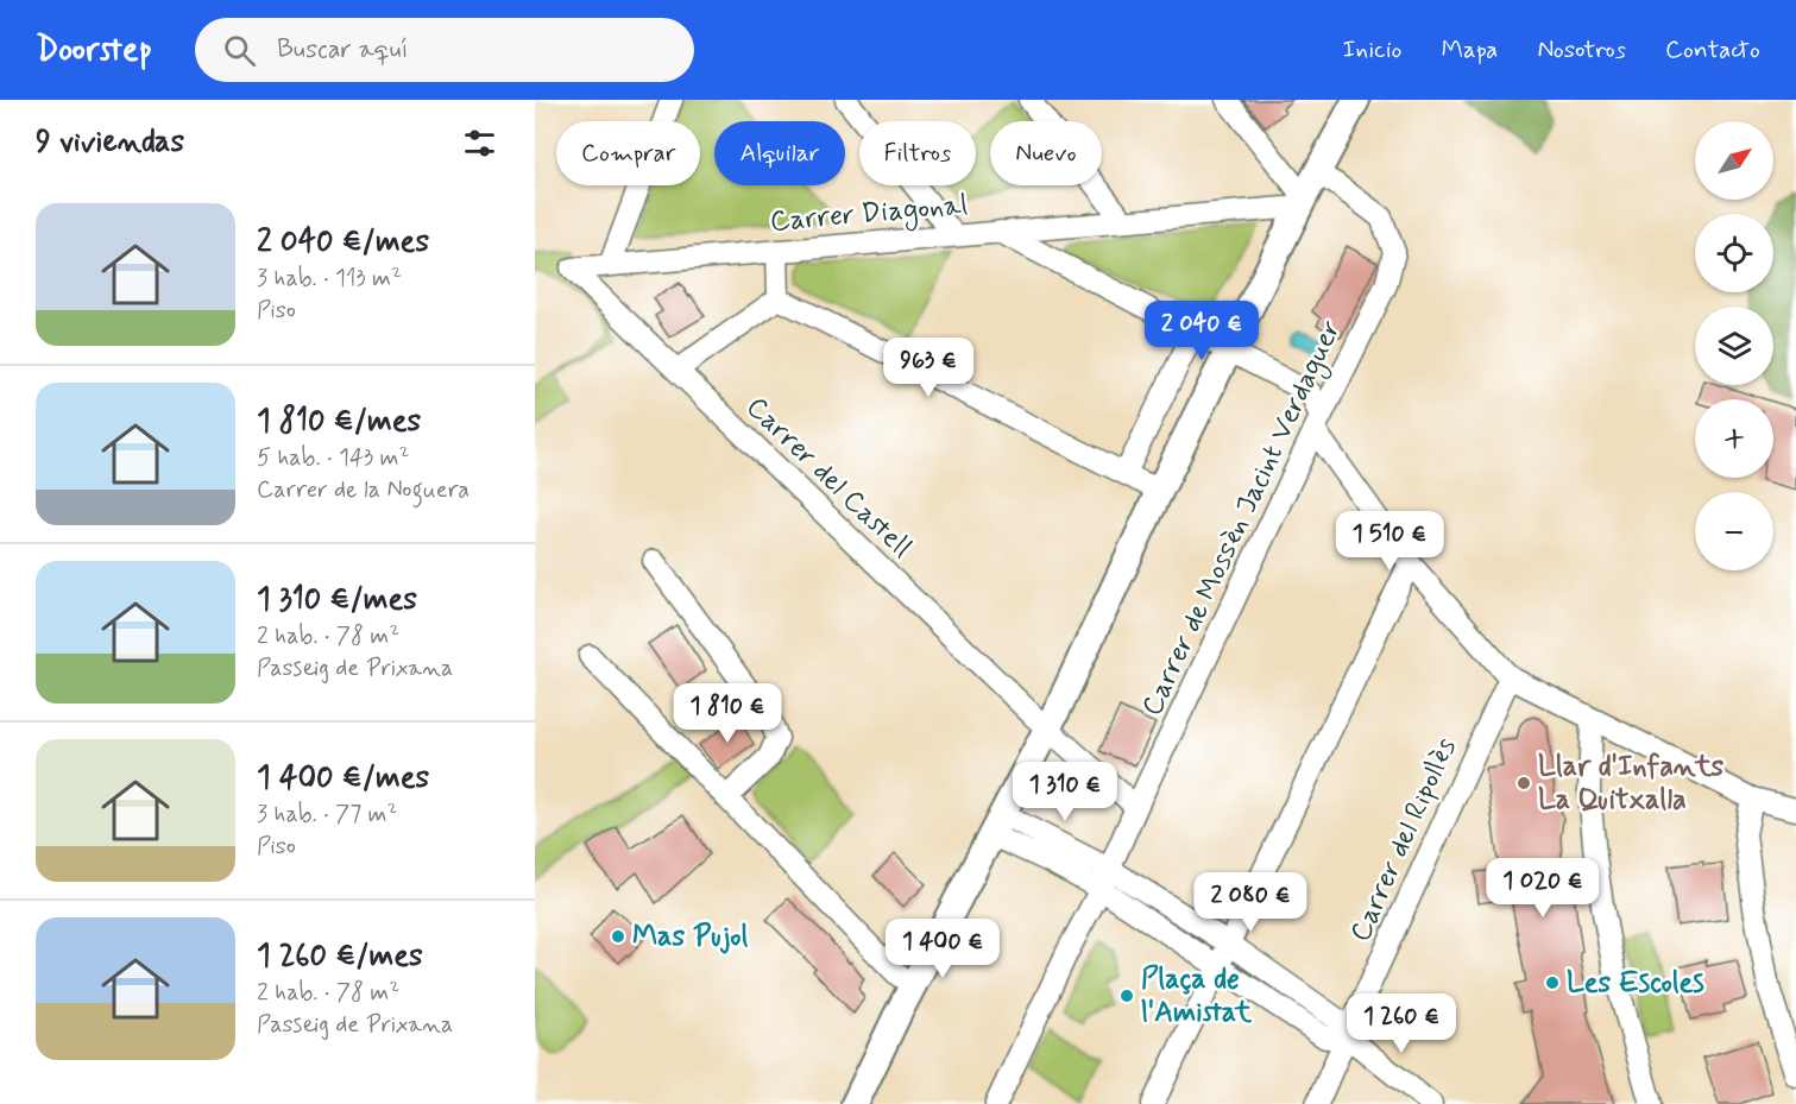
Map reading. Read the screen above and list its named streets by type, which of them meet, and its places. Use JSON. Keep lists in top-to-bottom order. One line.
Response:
{"streets":{"street":["Carrer Diagonal","Carrer del Castell","Carrer de Mossèn Jacint Verdaguer","Carrer del Ripollès"]},"crossings":[["Carrer Diagonal","Carrer del Castell"]],"places":["Llar d'Infants La Quitxalla","Mas Pujol","Les Escoles","Plaça de l'Amistat"],"north":"top right","page":{"header":"Doorstep","search":"Buscar aquí","nav":["Inicio","Mapa","Nosotros","Contacto"],"heading":"9 viviendas","map_buttons":["+","−"],"chip":["Comprar","Alquilar","Filtros","Nuevo"],"list":[{"name":"2 040 €/mes","note":"3 hab. · 113 m² · Piso"},{"name":"1 810 €/mes","note":"5 hab. · 143 m² · Carrer de la Noguera"},{"name":"1 310 €/mes","note":"2 hab. · 78 m² · Passeig de Prixana"},{"name":"1 400 €/mes","note":"3 hab. · 77 m² · Piso"},{"name":"1 260 €/mes","note":"2 hab. · 78 m² · Passeig de Prixana"}],"price":["2 040 €","963 €","1 510 €","1 810 €","1 310 €","1 020 €","2 080 €","1 400 €","1 260 €"]}}
